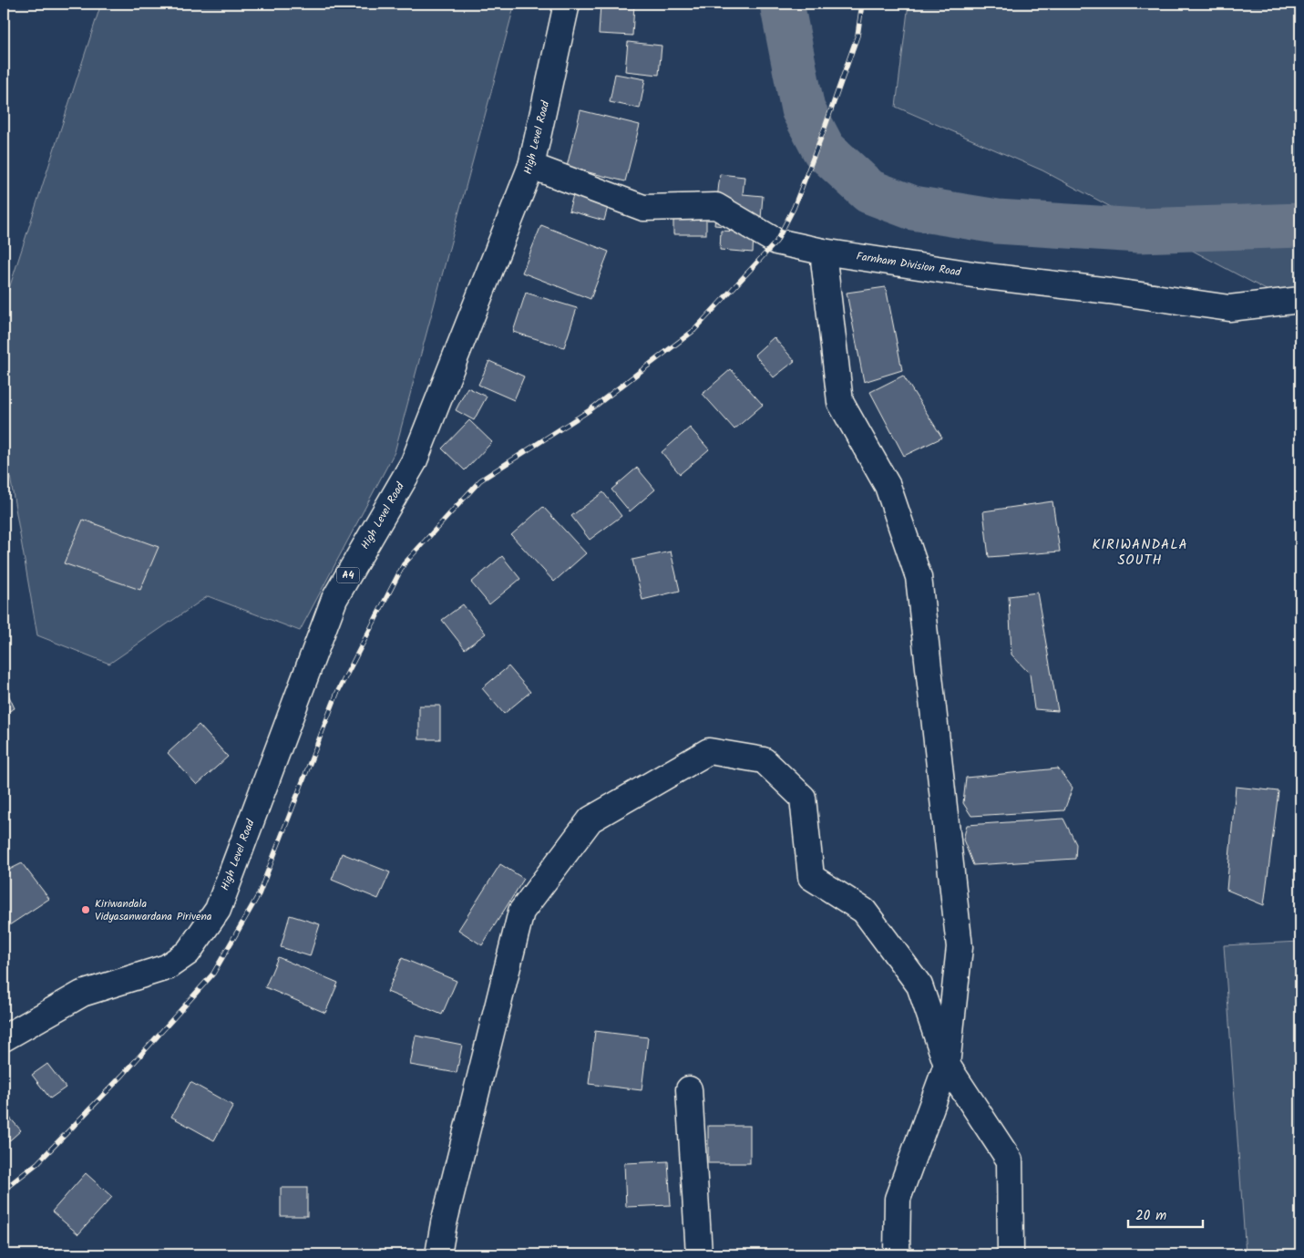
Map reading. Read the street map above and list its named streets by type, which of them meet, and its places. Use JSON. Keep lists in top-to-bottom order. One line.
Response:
{"streets":{"main road":["High Level Road","Farnham Division Road","A4"]},"crossings":[["High Level Road","Farnham Division Road"]],"districts":["KIRIWANDALA SOUTH"],"places":["Kiriwandala Vidyasanwardana Pirivena"],"scale_bar":"20 m"}
